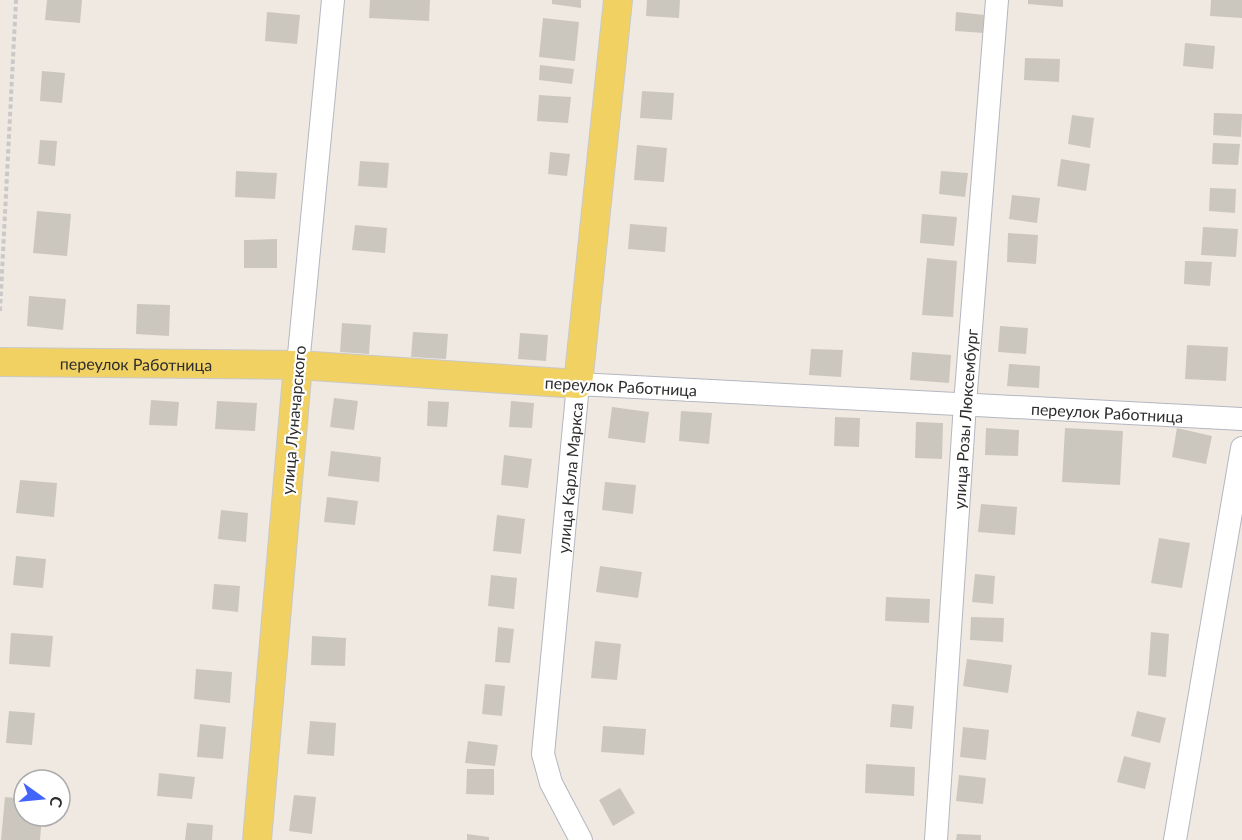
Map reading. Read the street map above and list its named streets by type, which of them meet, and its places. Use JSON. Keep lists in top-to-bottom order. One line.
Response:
{"streets":{"main road":["переулок Работница","улица Луначарского","улица Карла Маркса"],"street":["улица Розы Люксембург"]},"crossings":[["переулок Работница","улица Луначарского"],["переулок Работница","улица Розы Люксембург"],["переулок Работница","улица Карла Маркса"]],"north":"right"}
